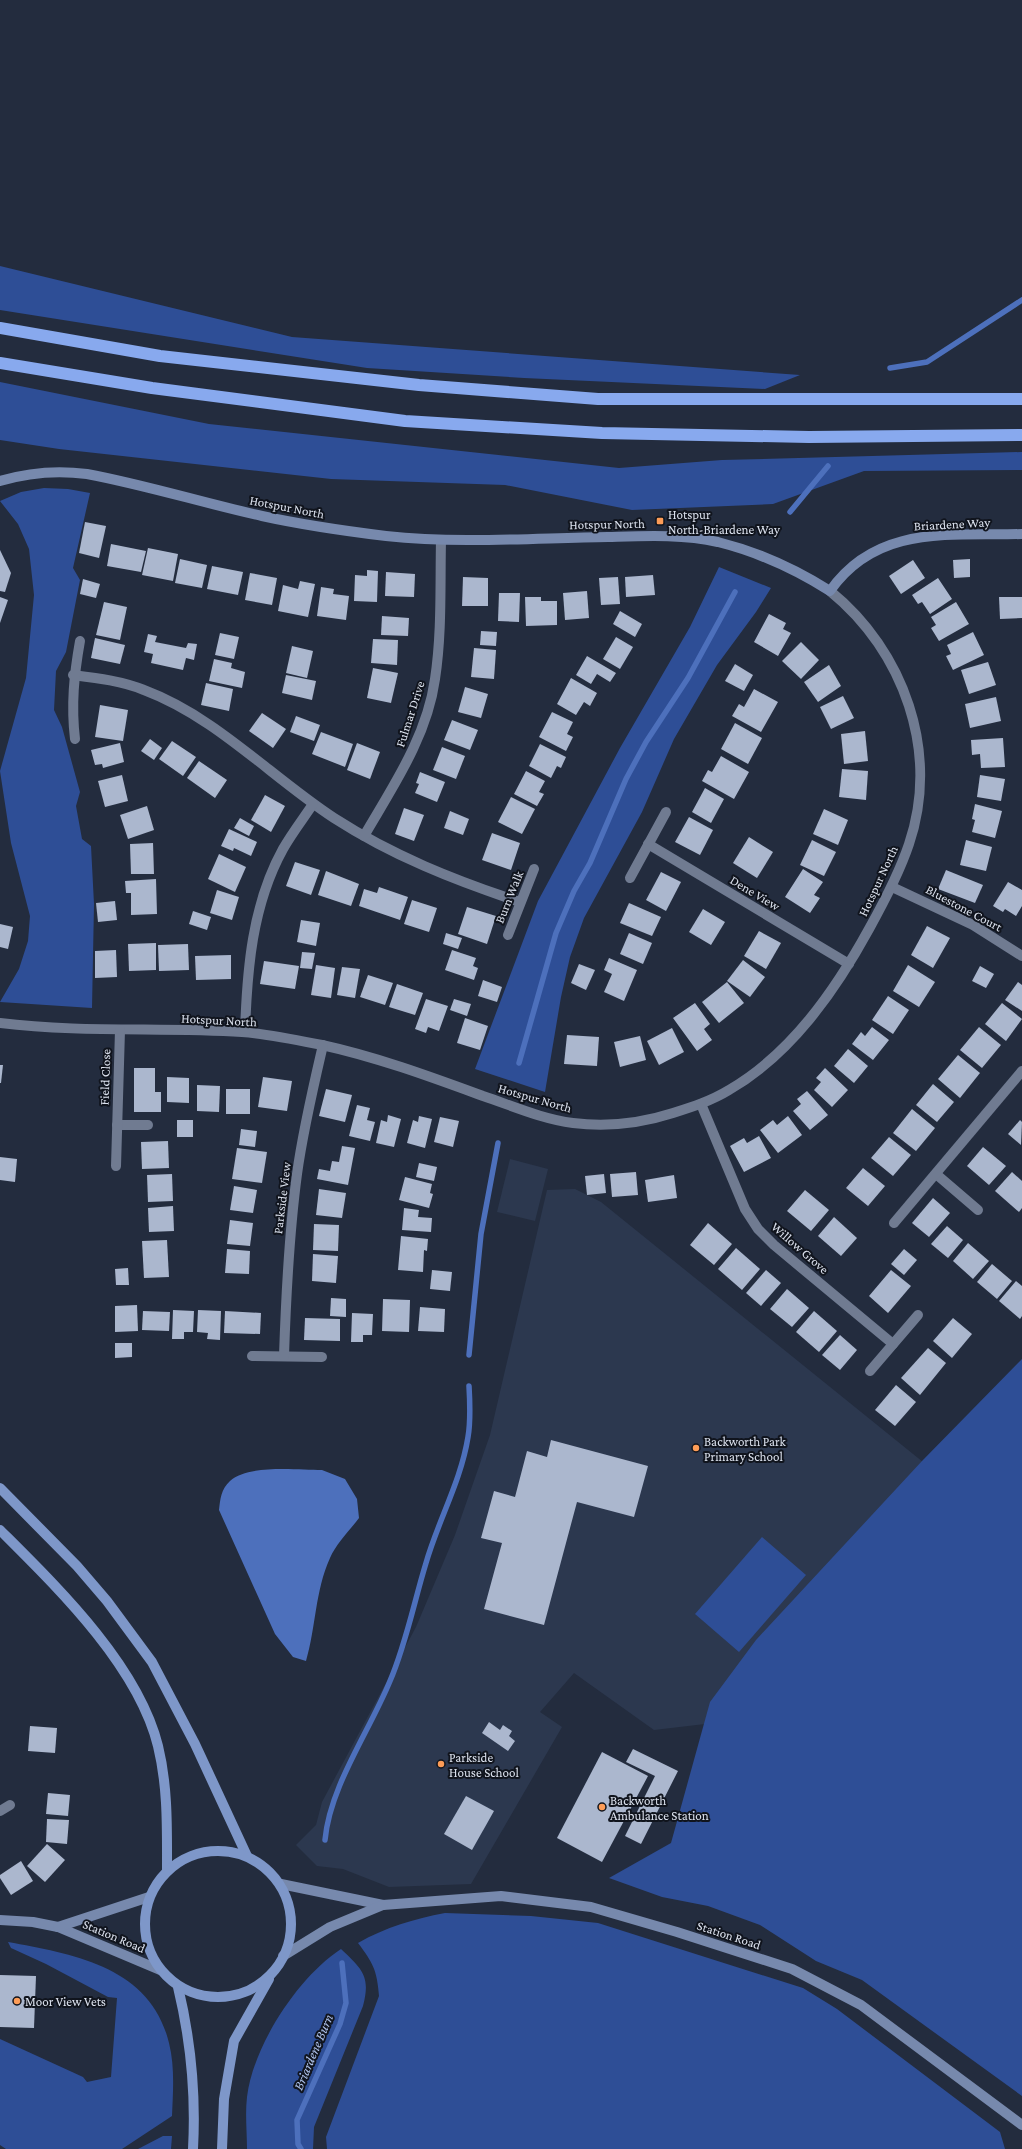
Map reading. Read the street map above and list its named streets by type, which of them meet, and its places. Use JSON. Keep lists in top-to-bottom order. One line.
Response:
{"streets":{"main road":["Hotspur North","Briardene Way","Station Road"],"street":["Fulmar Drive","Dene View","Burn Walk","Bluestone Court","Field Close","Parkside View","Willow Grove"]},"crossings":[["Hotspur North","Briardene Way"],["Hotspur North","Fulmar Drive"],["Hotspur North","Dene View"],["Hotspur North","Bluestone Court"],["Hotspur North","Field Close"],["Hotspur North","Parkside View"],["Hotspur North","Willow Grove"]],"water":["Briardene Burn"],"places":{"transit":["Hotspur North-Briardene Way"],"other":["Backworth Park Primary School","Parkside House School","Backworth Ambulance Station","Moor View Vets"]}}
